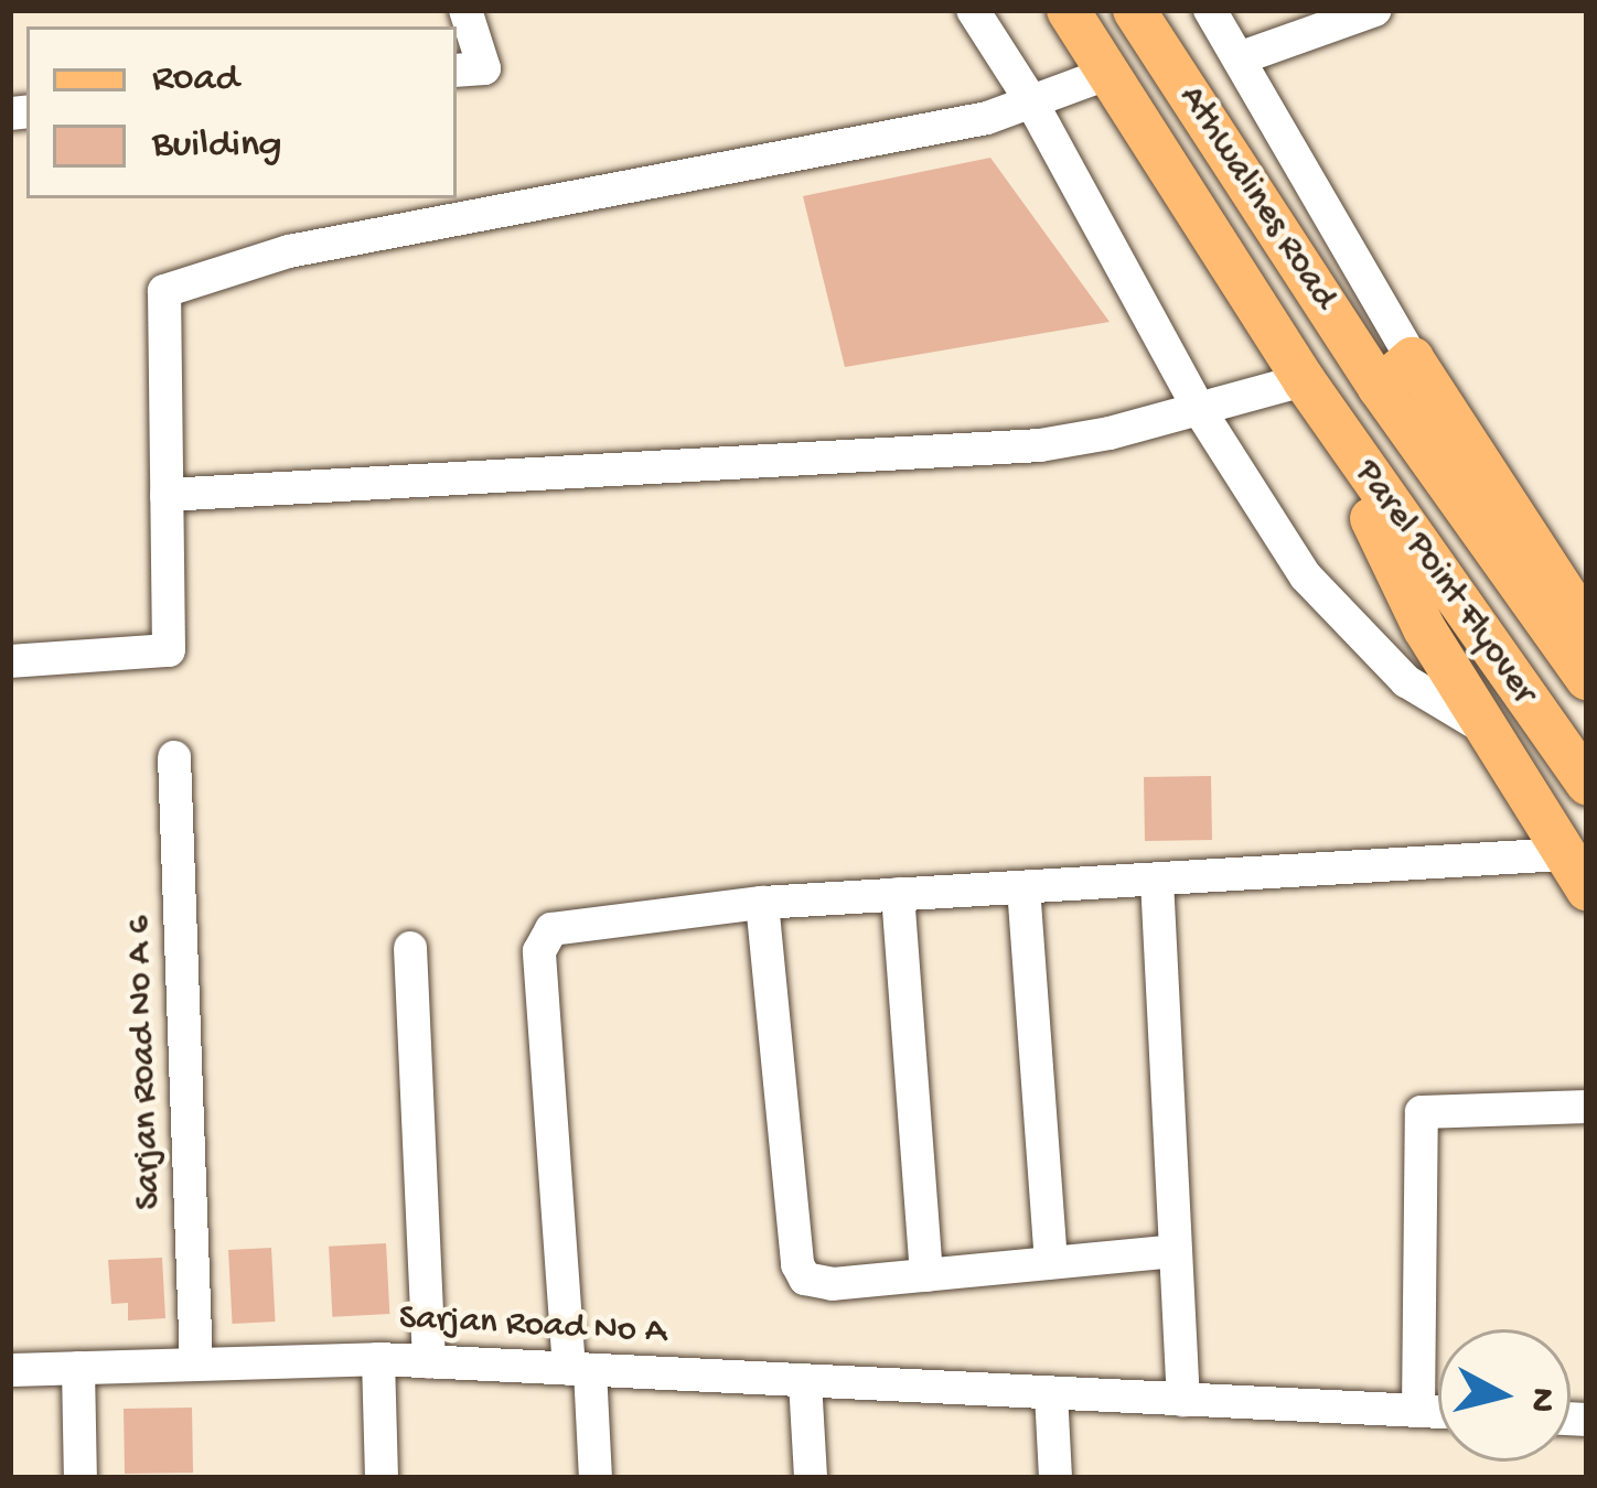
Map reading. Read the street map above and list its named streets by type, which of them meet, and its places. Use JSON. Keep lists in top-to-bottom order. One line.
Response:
{"streets":{"main road":["Athwalines Road","Parel Point Flyover"],"street":["Sarjan Road No A 6","Sarjan Road No A"]},"crossings":[["Athwalines Road","Parel Point Flyover"],["Sarjan Road No A 6","Sarjan Road No A"]],"legend":["Road","Building"],"north":"right"}
